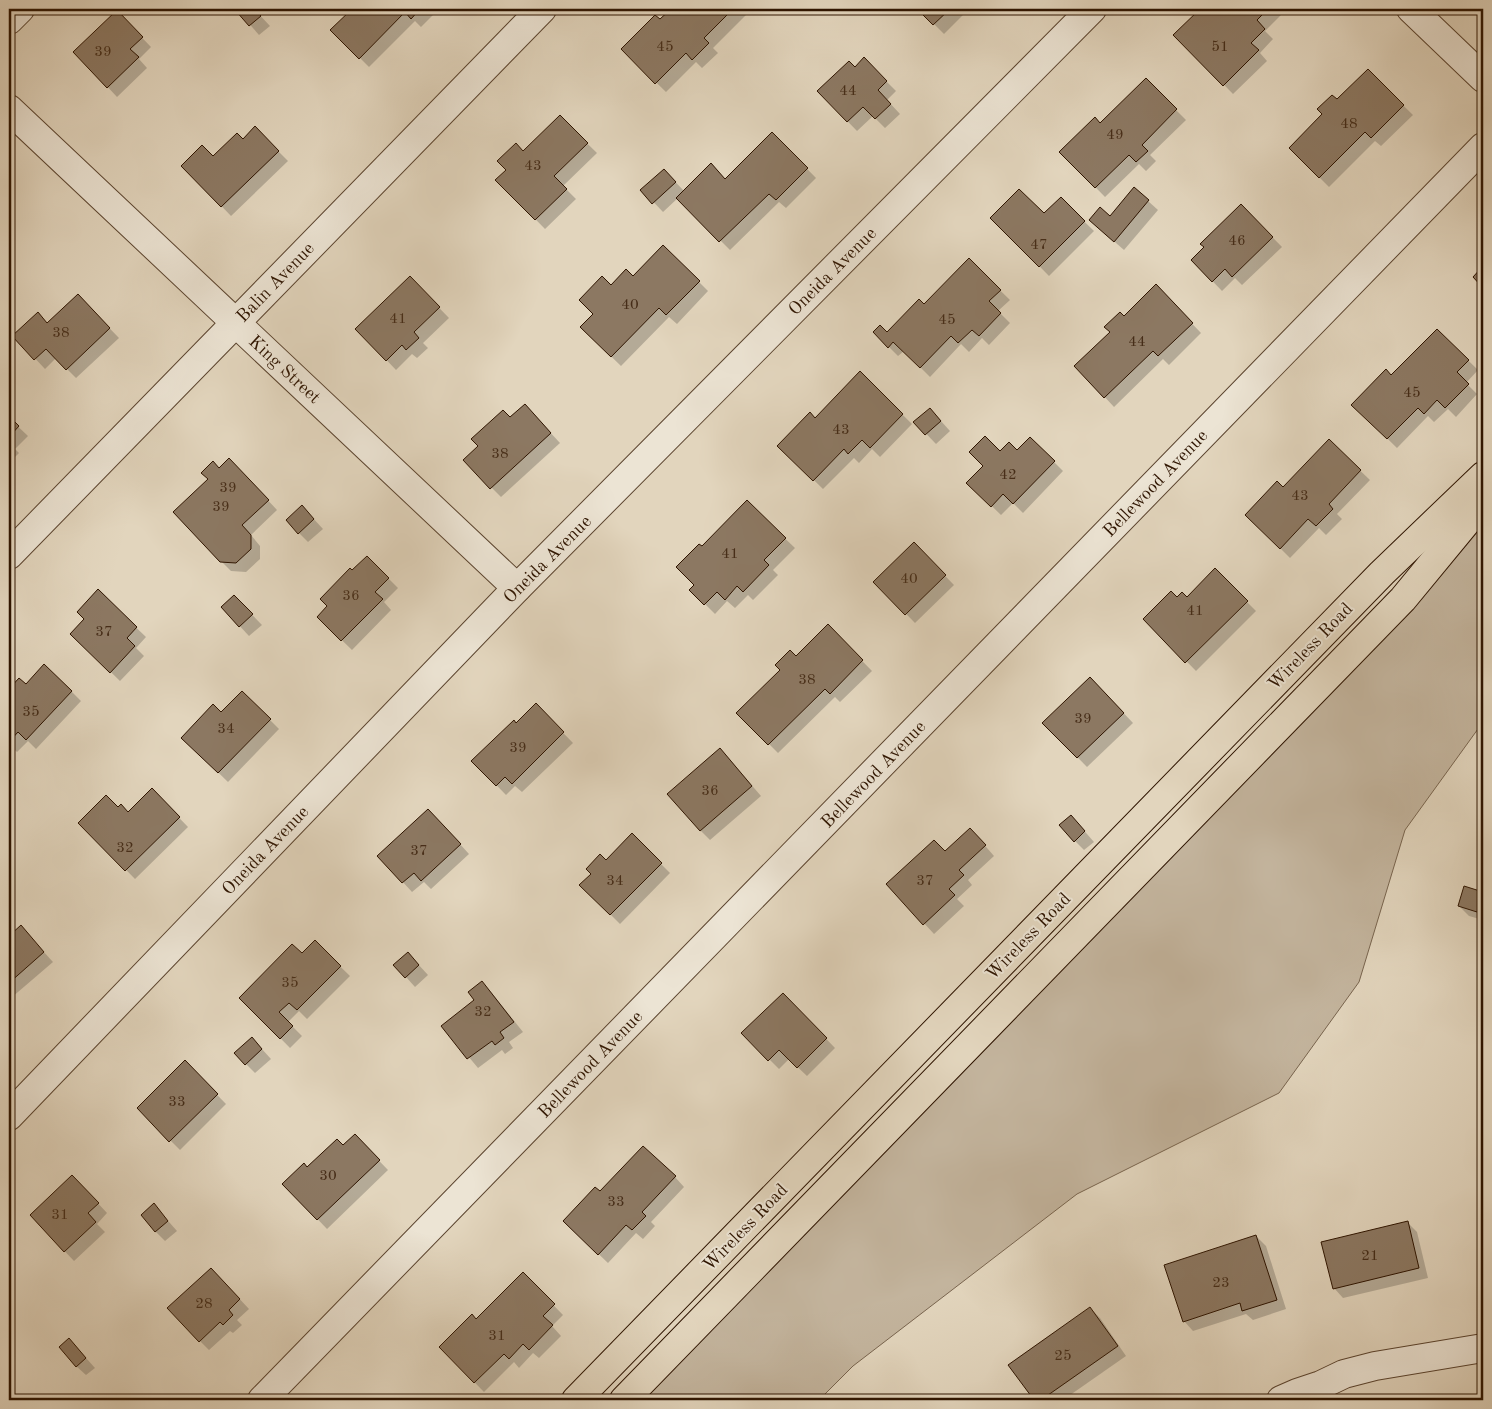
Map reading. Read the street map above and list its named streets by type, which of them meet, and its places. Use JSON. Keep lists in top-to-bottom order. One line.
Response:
{"streets":{"main road":["Wireless Road"],"street":["Oneida Avenue","Balin Avenue","King Street","Bellewood Avenue"]},"crossings":[["Oneida Avenue","King Street"],["Balin Avenue","King Street"]],"house_numbers":["45","51","39","44","48","49","43","46","47","40","41","45","38","44","45","43","38","42","39","43","39","41","40","36","41","37","38","35","39","34","39","36","32","37","34","37","35","32","33","30","33","31","21","23","28","31","25"]}
